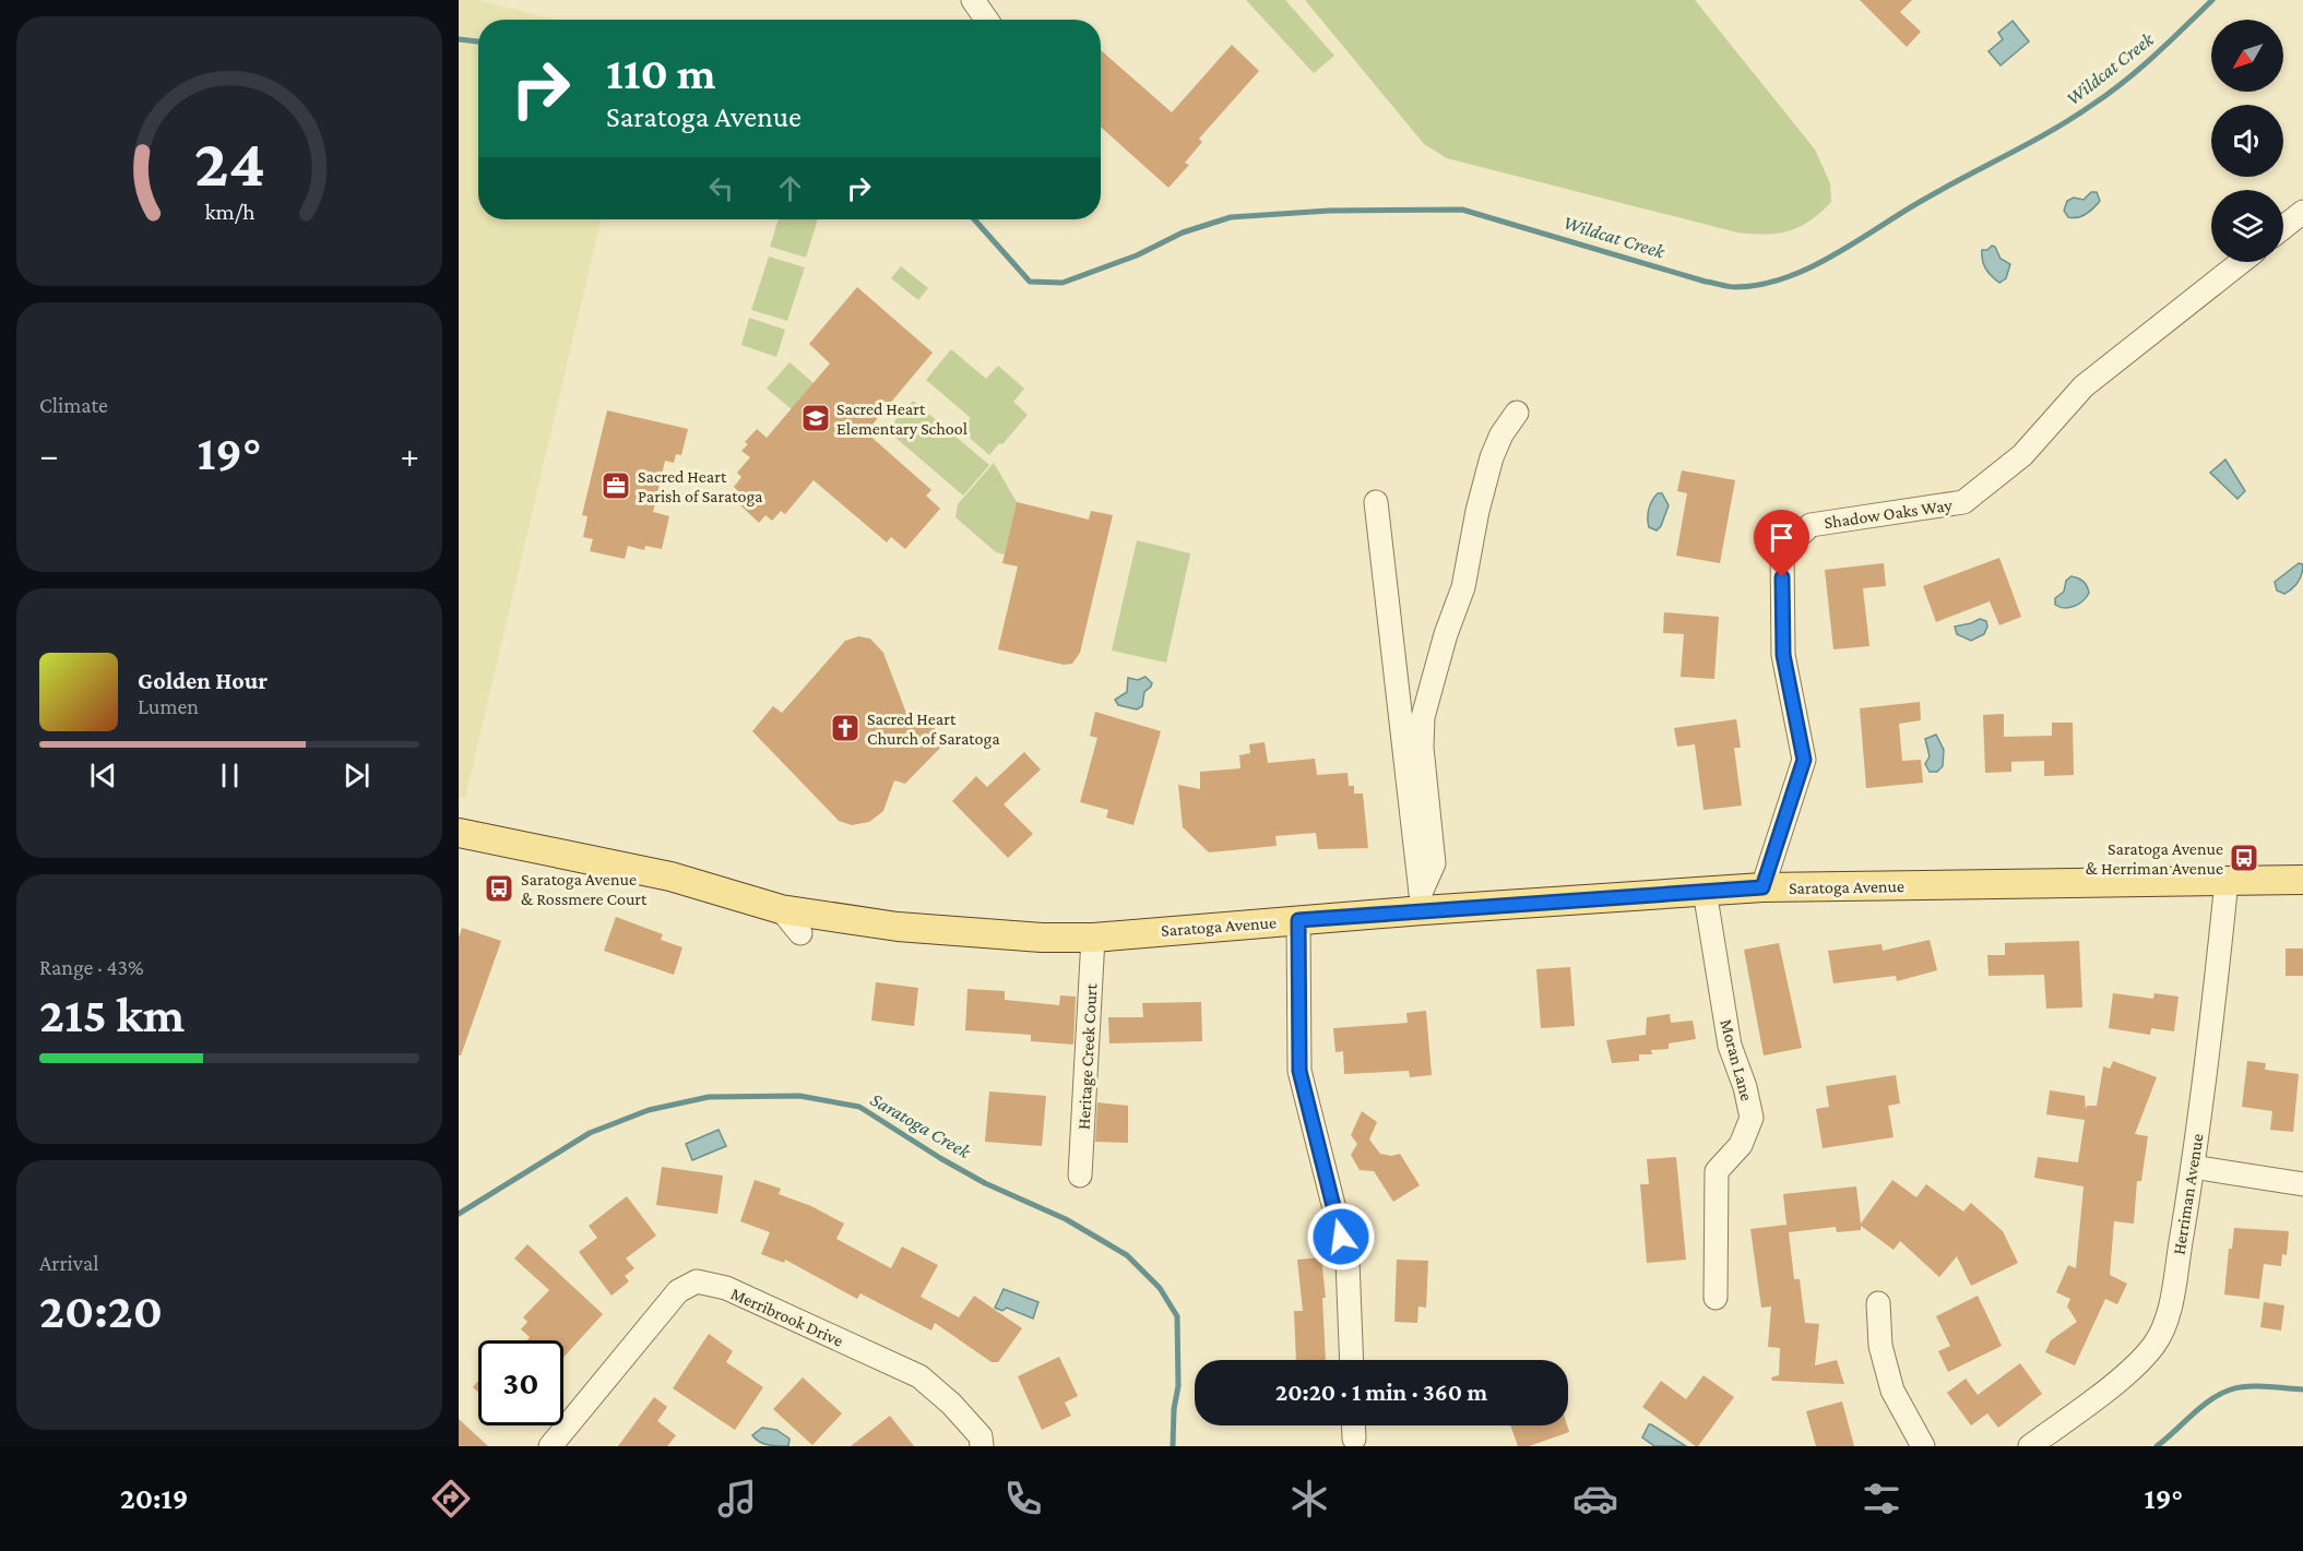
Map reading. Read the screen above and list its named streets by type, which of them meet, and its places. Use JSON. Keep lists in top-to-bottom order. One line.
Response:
{"streets":{"main road":["Saratoga Avenue"],"street":["Shadow Oaks Way","Heritage Creek Court","Moran Lane","Herriman Avenue","Merribrook Drive"]},"crossings":[["Shadow Oaks Way","Saratoga Avenue"],["Saratoga Avenue","Heritage Creek Court"],["Saratoga Avenue","Moran Lane"],["Saratoga Avenue","Herriman Avenue"]],"water":["Wildcat Creek","Saratoga Creek"],"places":{"school or university":["Sacred Heart Elementary School"],"office":["Sacred Heart Parish of Saratoga"],"church":["Sacred Heart Church of Saratoga"],"bus stop":["Saratoga Avenue & Herriman Avenue","Saratoga Avenue & Rossmere Court"]},"north":"bottom left","page":{"turn":["110 m","Saratoga Avenue"],"tile":["Climate",["Range · 43%","215 km"],["Arrival","20:20"]],"heat":["−","19°","+"],"song":["Golden Hour","Lumen"],"limit":"30","trip":"20:20 · 1 min · 360 m","tabs":["20:19","19°"],"gauge":["24","km/h"]}}
